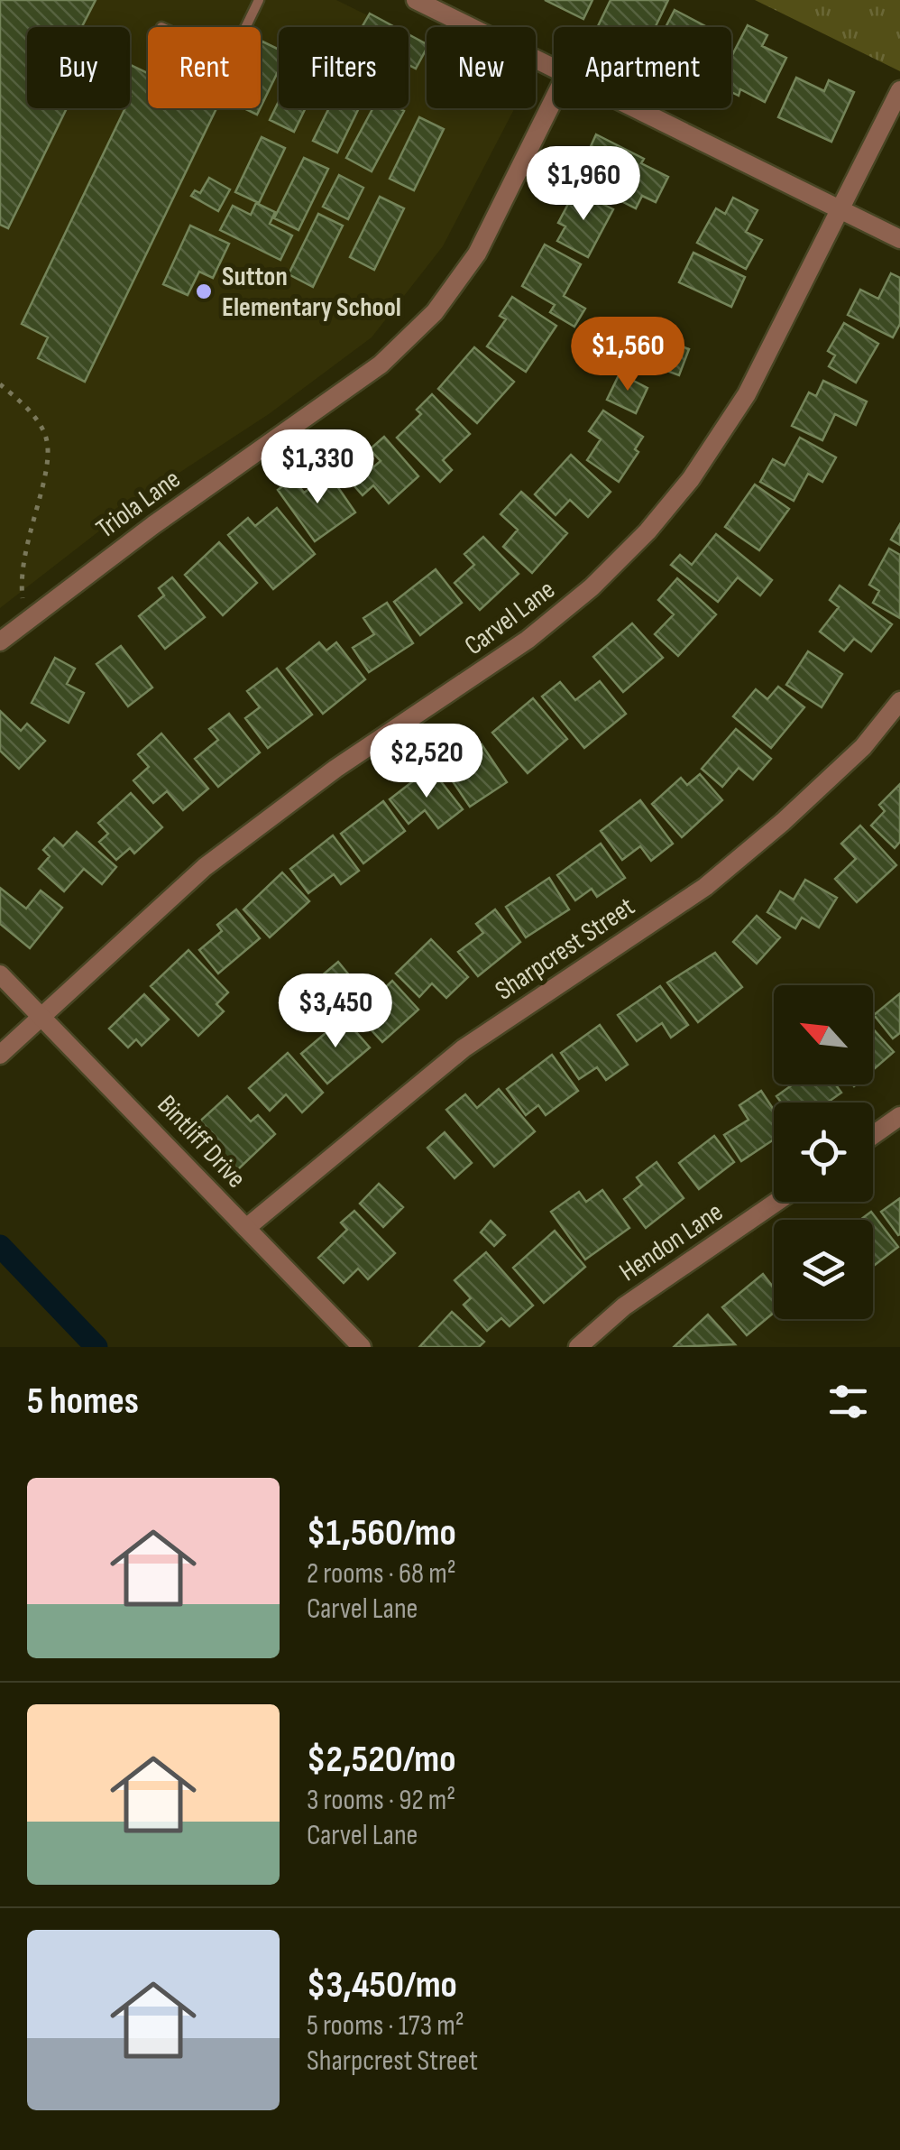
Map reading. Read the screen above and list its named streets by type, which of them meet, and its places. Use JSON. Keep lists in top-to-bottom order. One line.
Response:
{"streets":{"street":["Triola Lane","Carvel Lane","Sharpcrest Street","Bintliff Drive","Hendon Lane"]},"crossings":[["Carvel Lane","Bintliff Drive"],["Sharpcrest Street","Bintliff Drive"]],"places":["Sutton Elementary School"],"north":"top left","page":{"chip":["Buy","Rent","Filters","New","Apartment"],"price":["$1,960","$1,560","$1,330","$2,520","$3,450"],"heading":"5 homes","list":[{"name":"$1,560/mo","note":"2 rooms · 68 m² · Carvel Lane"},{"name":"$2,520/mo","note":"3 rooms · 92 m² · Carvel Lane"},{"name":"$3,450/mo","note":"5 rooms · 173 m² · Sharpcrest Street"}]}}
